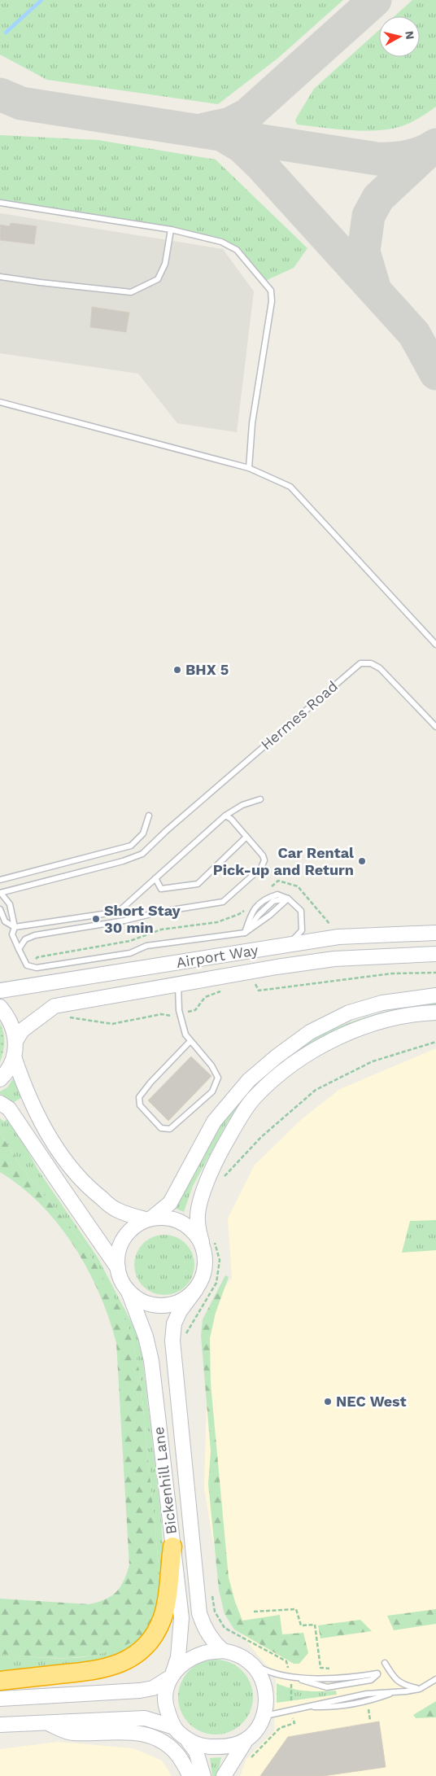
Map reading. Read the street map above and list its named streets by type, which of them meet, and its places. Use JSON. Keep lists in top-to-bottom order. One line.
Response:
{"streets":{"main road":["Airport Way","Bickenhill Lane"],"lane":["Hermes Road"]},"places":["BHX 5","Car Rental Pick-up and Return","Short Stay 30 min","NEC West"],"north":"right"}
